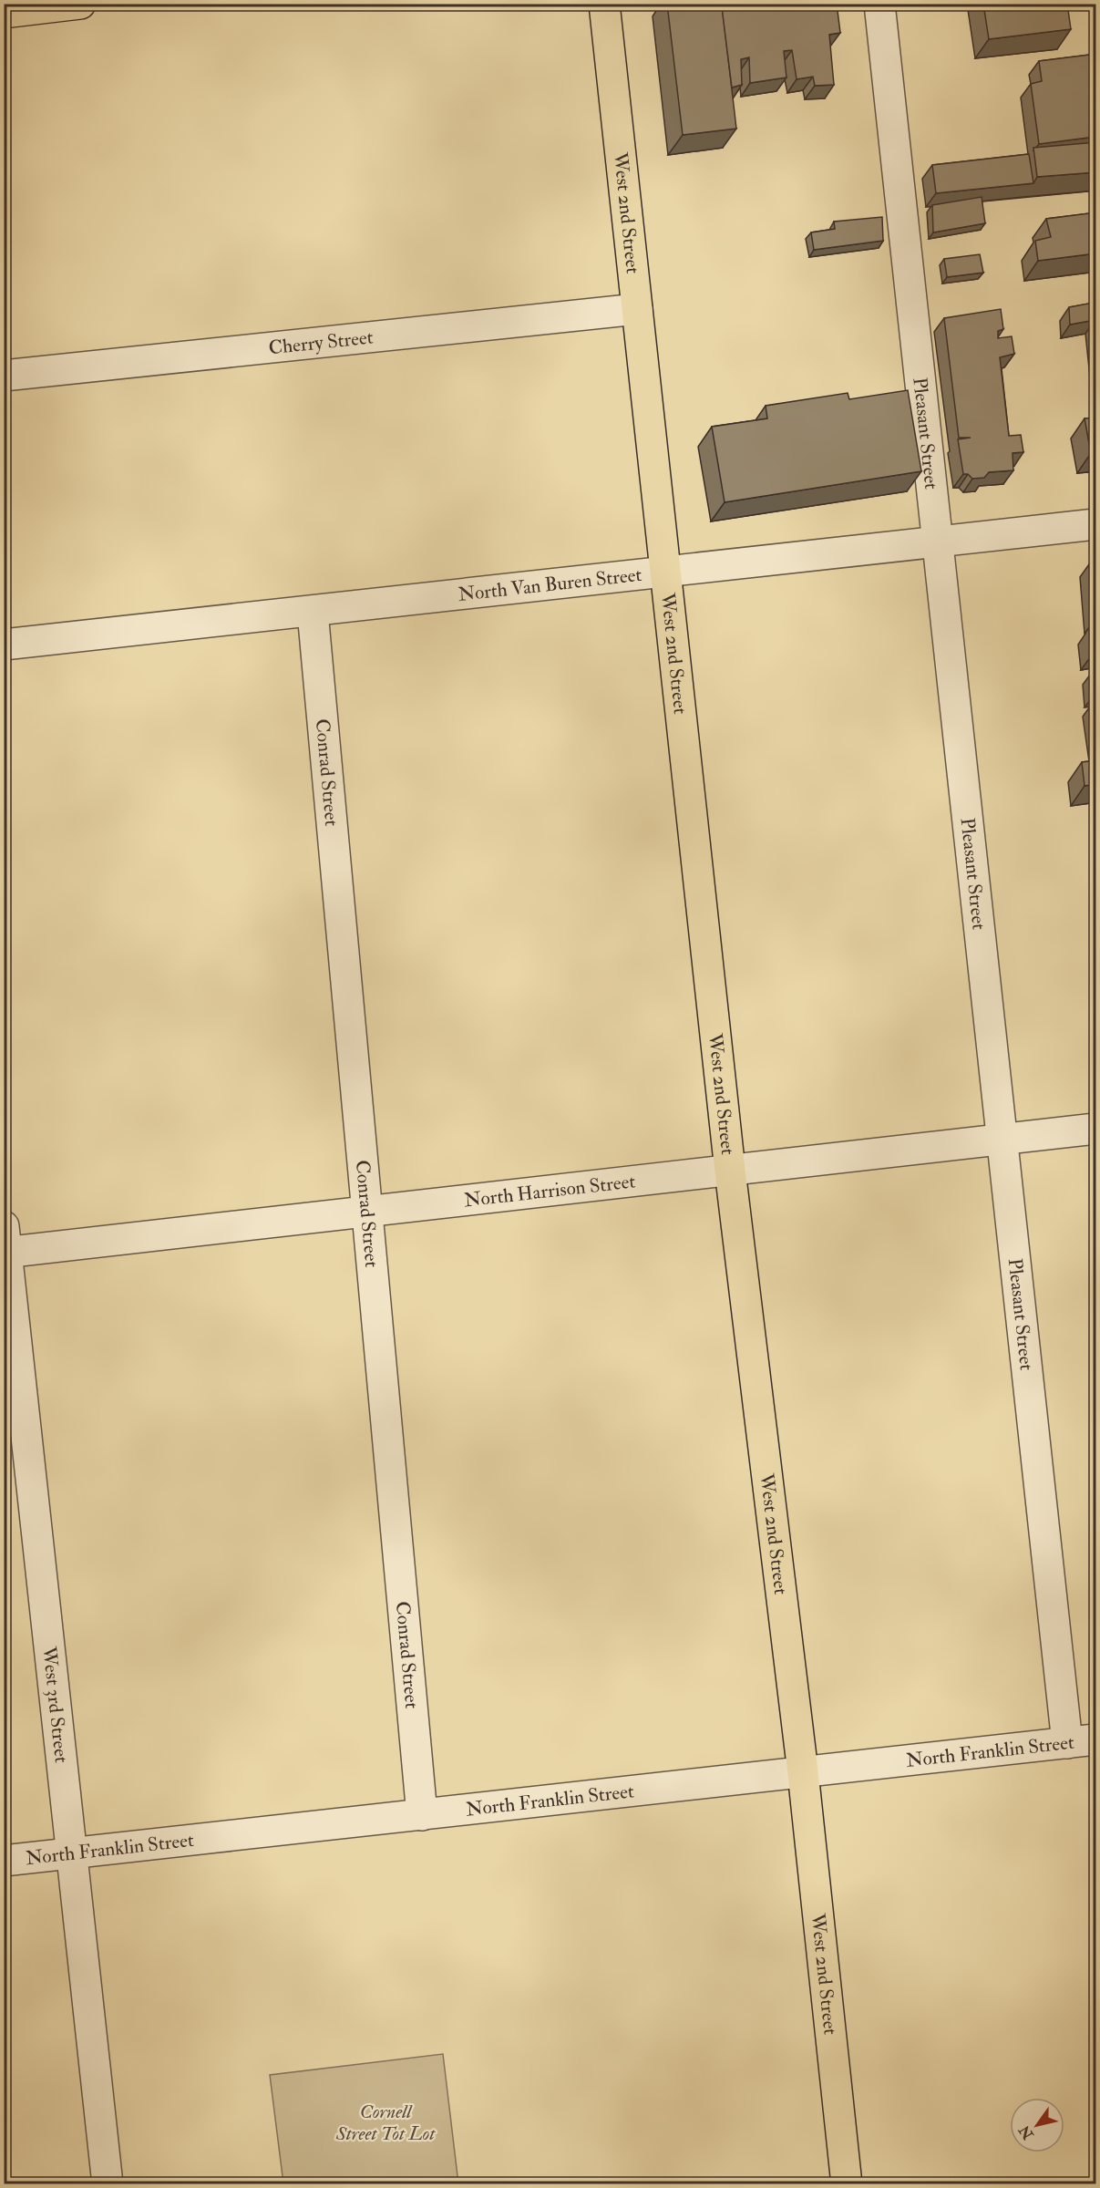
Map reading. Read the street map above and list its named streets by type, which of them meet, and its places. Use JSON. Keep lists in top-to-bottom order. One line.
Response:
{"streets":{"main road":["West 2nd Street"],"street":["Cherry Street","Pleasant Street","North Van Buren Street","Conrad Street","North Harrison Street","West 3rd Street","North Franklin Street"]},"crossings":[["West 2nd Street","Cherry Street"],["West 2nd Street","North Van Buren Street"],["West 2nd Street","North Harrison Street"],["West 2nd Street","North Franklin Street"],["Pleasant Street","North Van Buren Street"],["Pleasant Street","North Harrison Street"],["Pleasant Street","North Franklin Street"],["North Van Buren Street","Conrad Street"],["Conrad Street","North Harrison Street"],["Conrad Street","North Franklin Street"],["North Harrison Street","West 3rd Street"],["West 3rd Street","North Franklin Street"]],"parks":["Cornell Street Tot Lot"],"north":"bottom left"}
